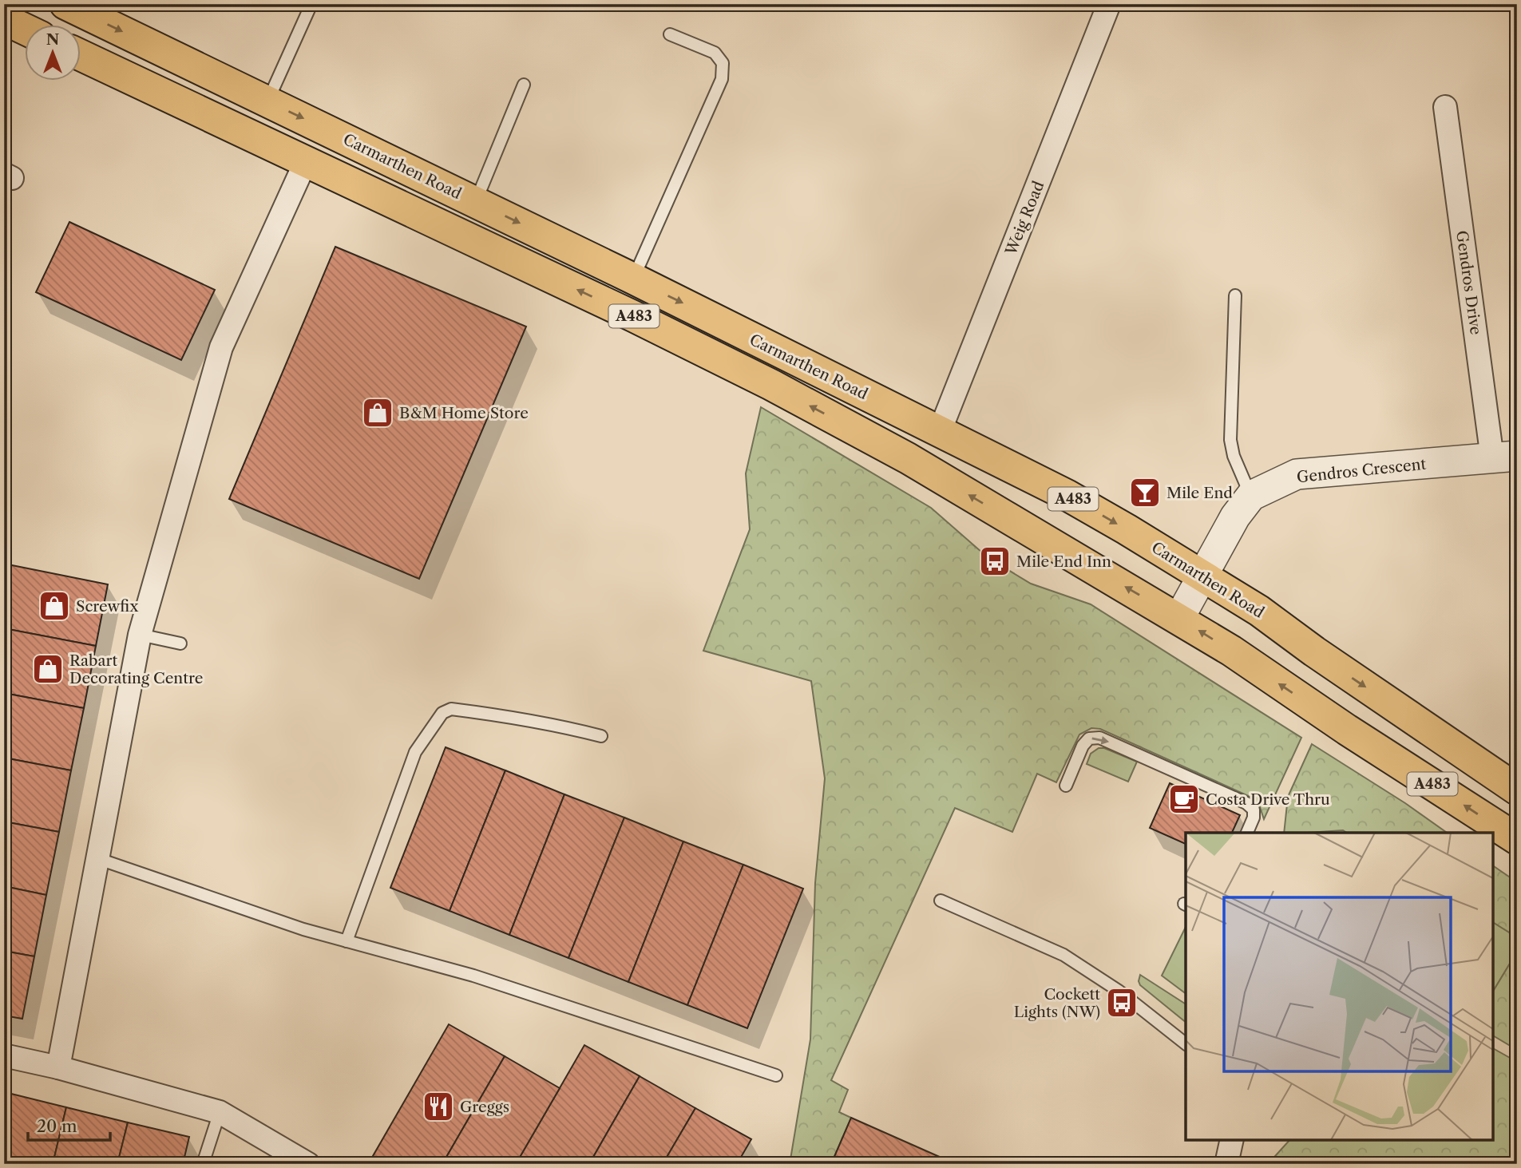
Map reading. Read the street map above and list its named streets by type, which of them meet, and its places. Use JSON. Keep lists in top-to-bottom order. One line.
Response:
{"streets":{"main road":["Carmarthen Road","A483"],"street":["Weig Road","Gendros Drive","Gendros Crescent"]},"crossings":[["Carmarthen Road","Weig Road"],["Carmarthen Road","Gendros Crescent"],["Gendros Drive","Gendros Crescent"],["A483","Gendros Crescent"]],"places":{"shop":["B&M Home Store","Screwfix","Rabart Decorating Centre"],"bar":["Mile End"],"bus stop":["Mile End Inn","Cockett Lights (NW)"],"cafe":["Costa Drive Thru"],"restaurant":["Greggs"]},"scale_bar":"20 m","north":"top"}
